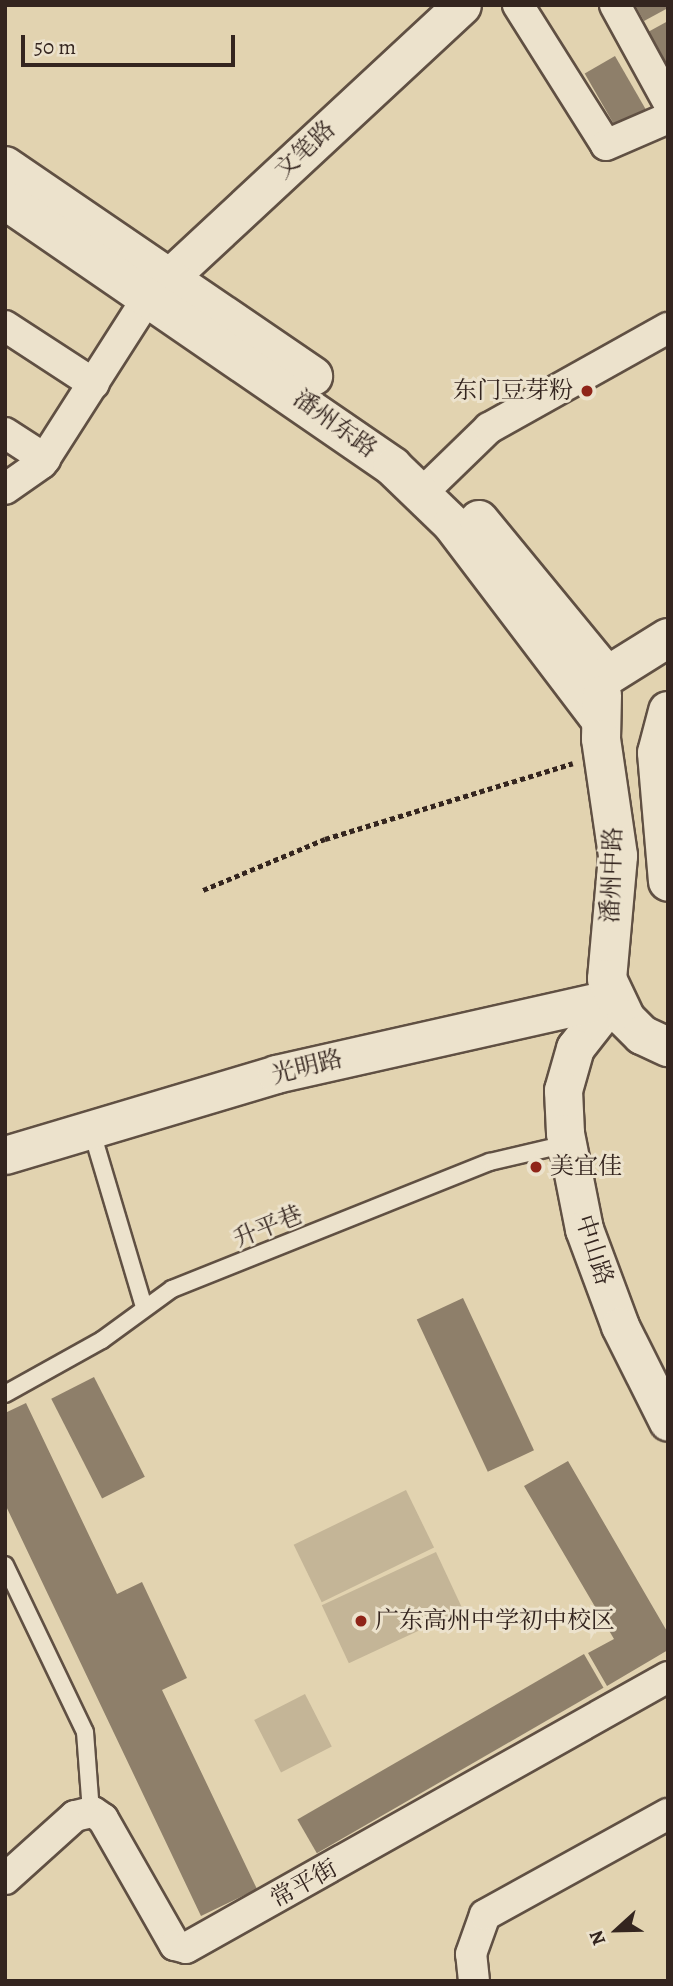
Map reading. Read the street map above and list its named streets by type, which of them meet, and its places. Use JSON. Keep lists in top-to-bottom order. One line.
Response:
{"streets":{"main road":["潘州东路","潘州中路"],"street":["文笔路","光明路","中山路","常平街"],"lane":["升平巷"]},"crossings":[["文笔路","潘州东路"],["潘州东路","潘州中路"],["潘州中路","光明路"],["潘州中路","中山路"],["光明路","中山路"],["升平巷","中山路"]],"places":["东门豆芽粉","美宜佳","广东高州中学初中校区"],"scale_bar":"50 m","north":"left"}
